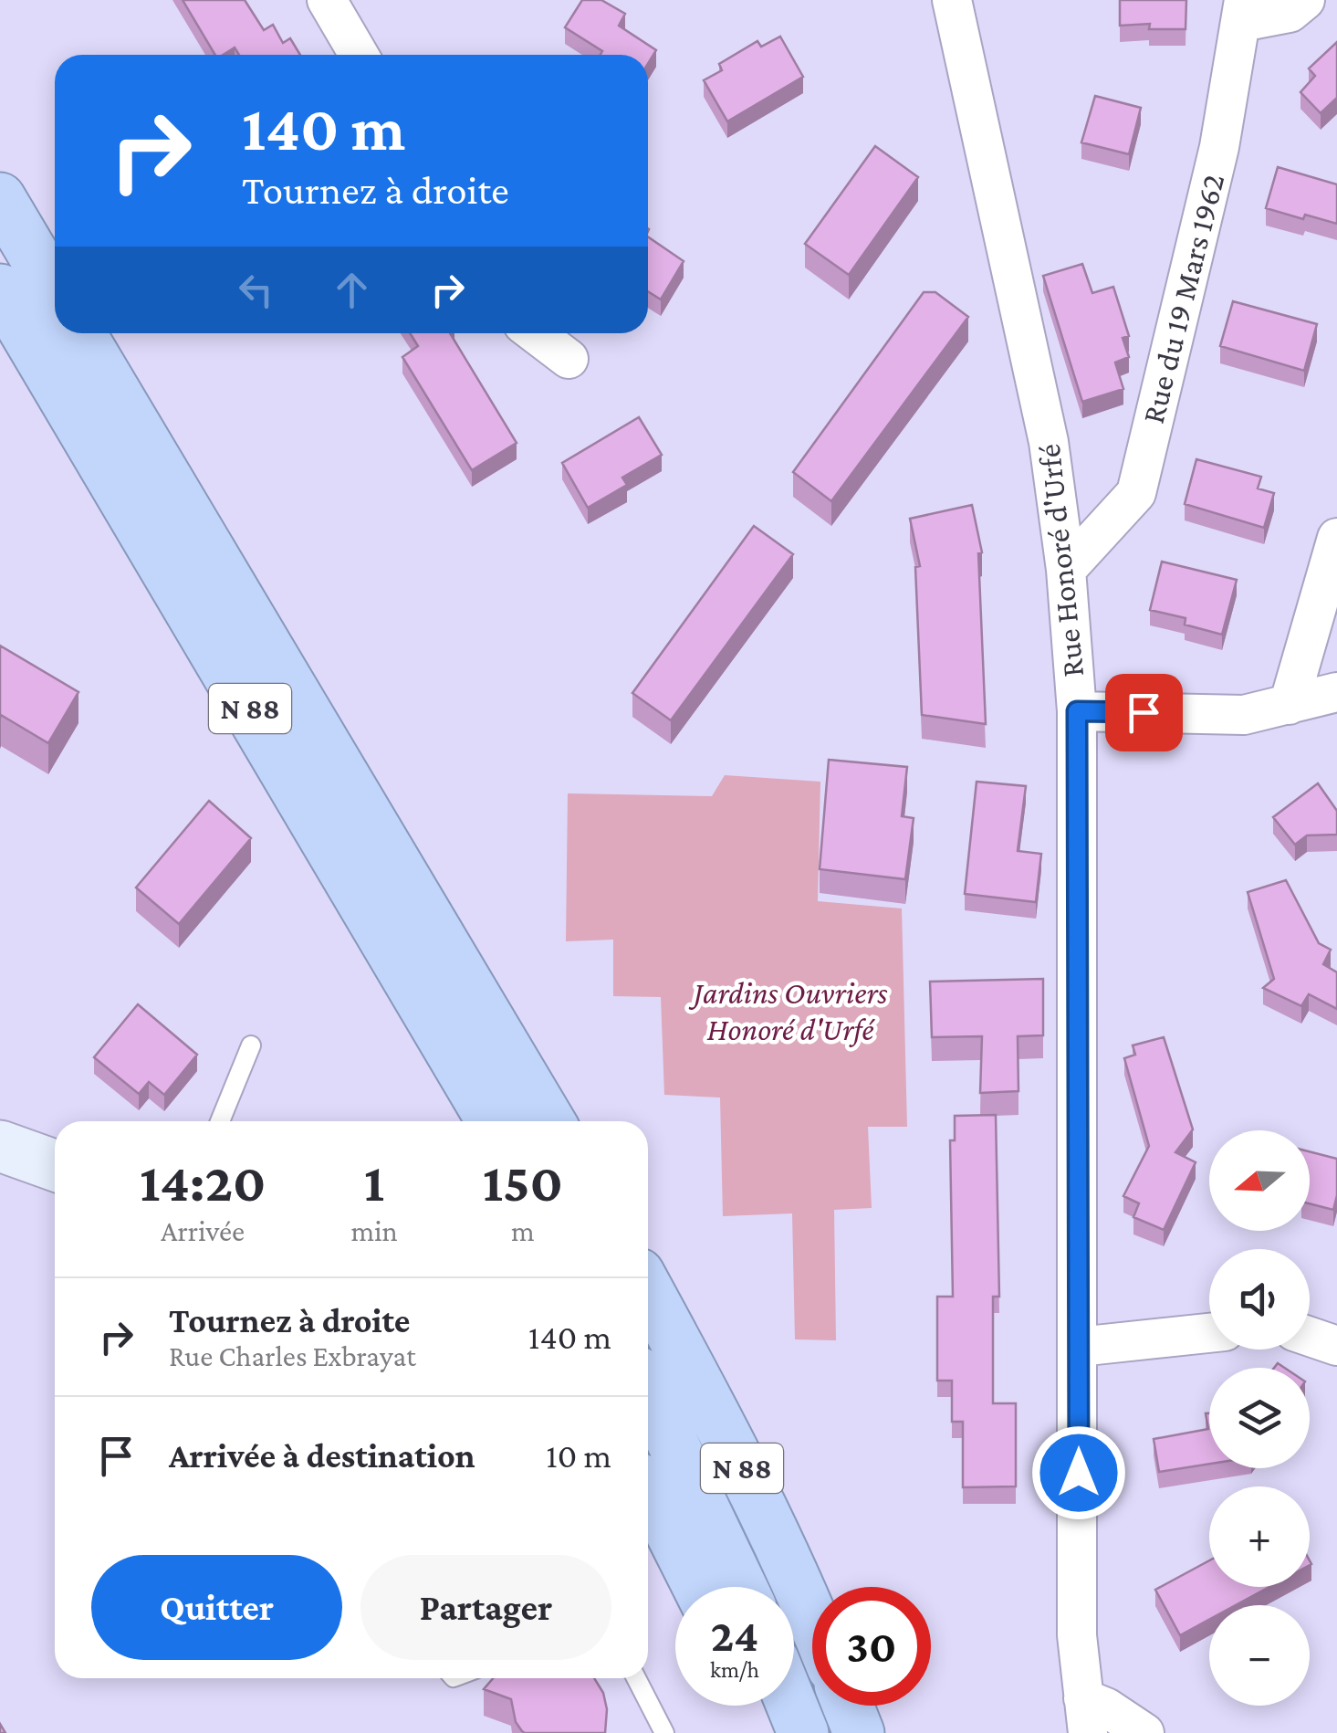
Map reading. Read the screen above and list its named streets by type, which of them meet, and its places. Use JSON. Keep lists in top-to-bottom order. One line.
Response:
{"streets":{"highway":["N 88"],"street":["Rue du 19 Mars 1962","Rue Honoré d'Urfé"]},"crossings":[["Rue du 19 Mars 1962","Rue Honoré d'Urfé"]],"parks":["Jardins Ouvriers Honoré d'Urfé"],"north":"left","page":{"turn":["140 m","Tournez à droite"],"eta":["14:20","Arrivée","1","min","150","m"],"map_buttons":["+","−"],"list":[{"name":"Tournez à droite","note":"Rue Charles Exbrayat","value":"140 m"},{"name":"Arrivée à destination","value":"10 m"}],"buttons":["Quitter","Partager"],"speed":"24 km/h","limit":"30"}}
